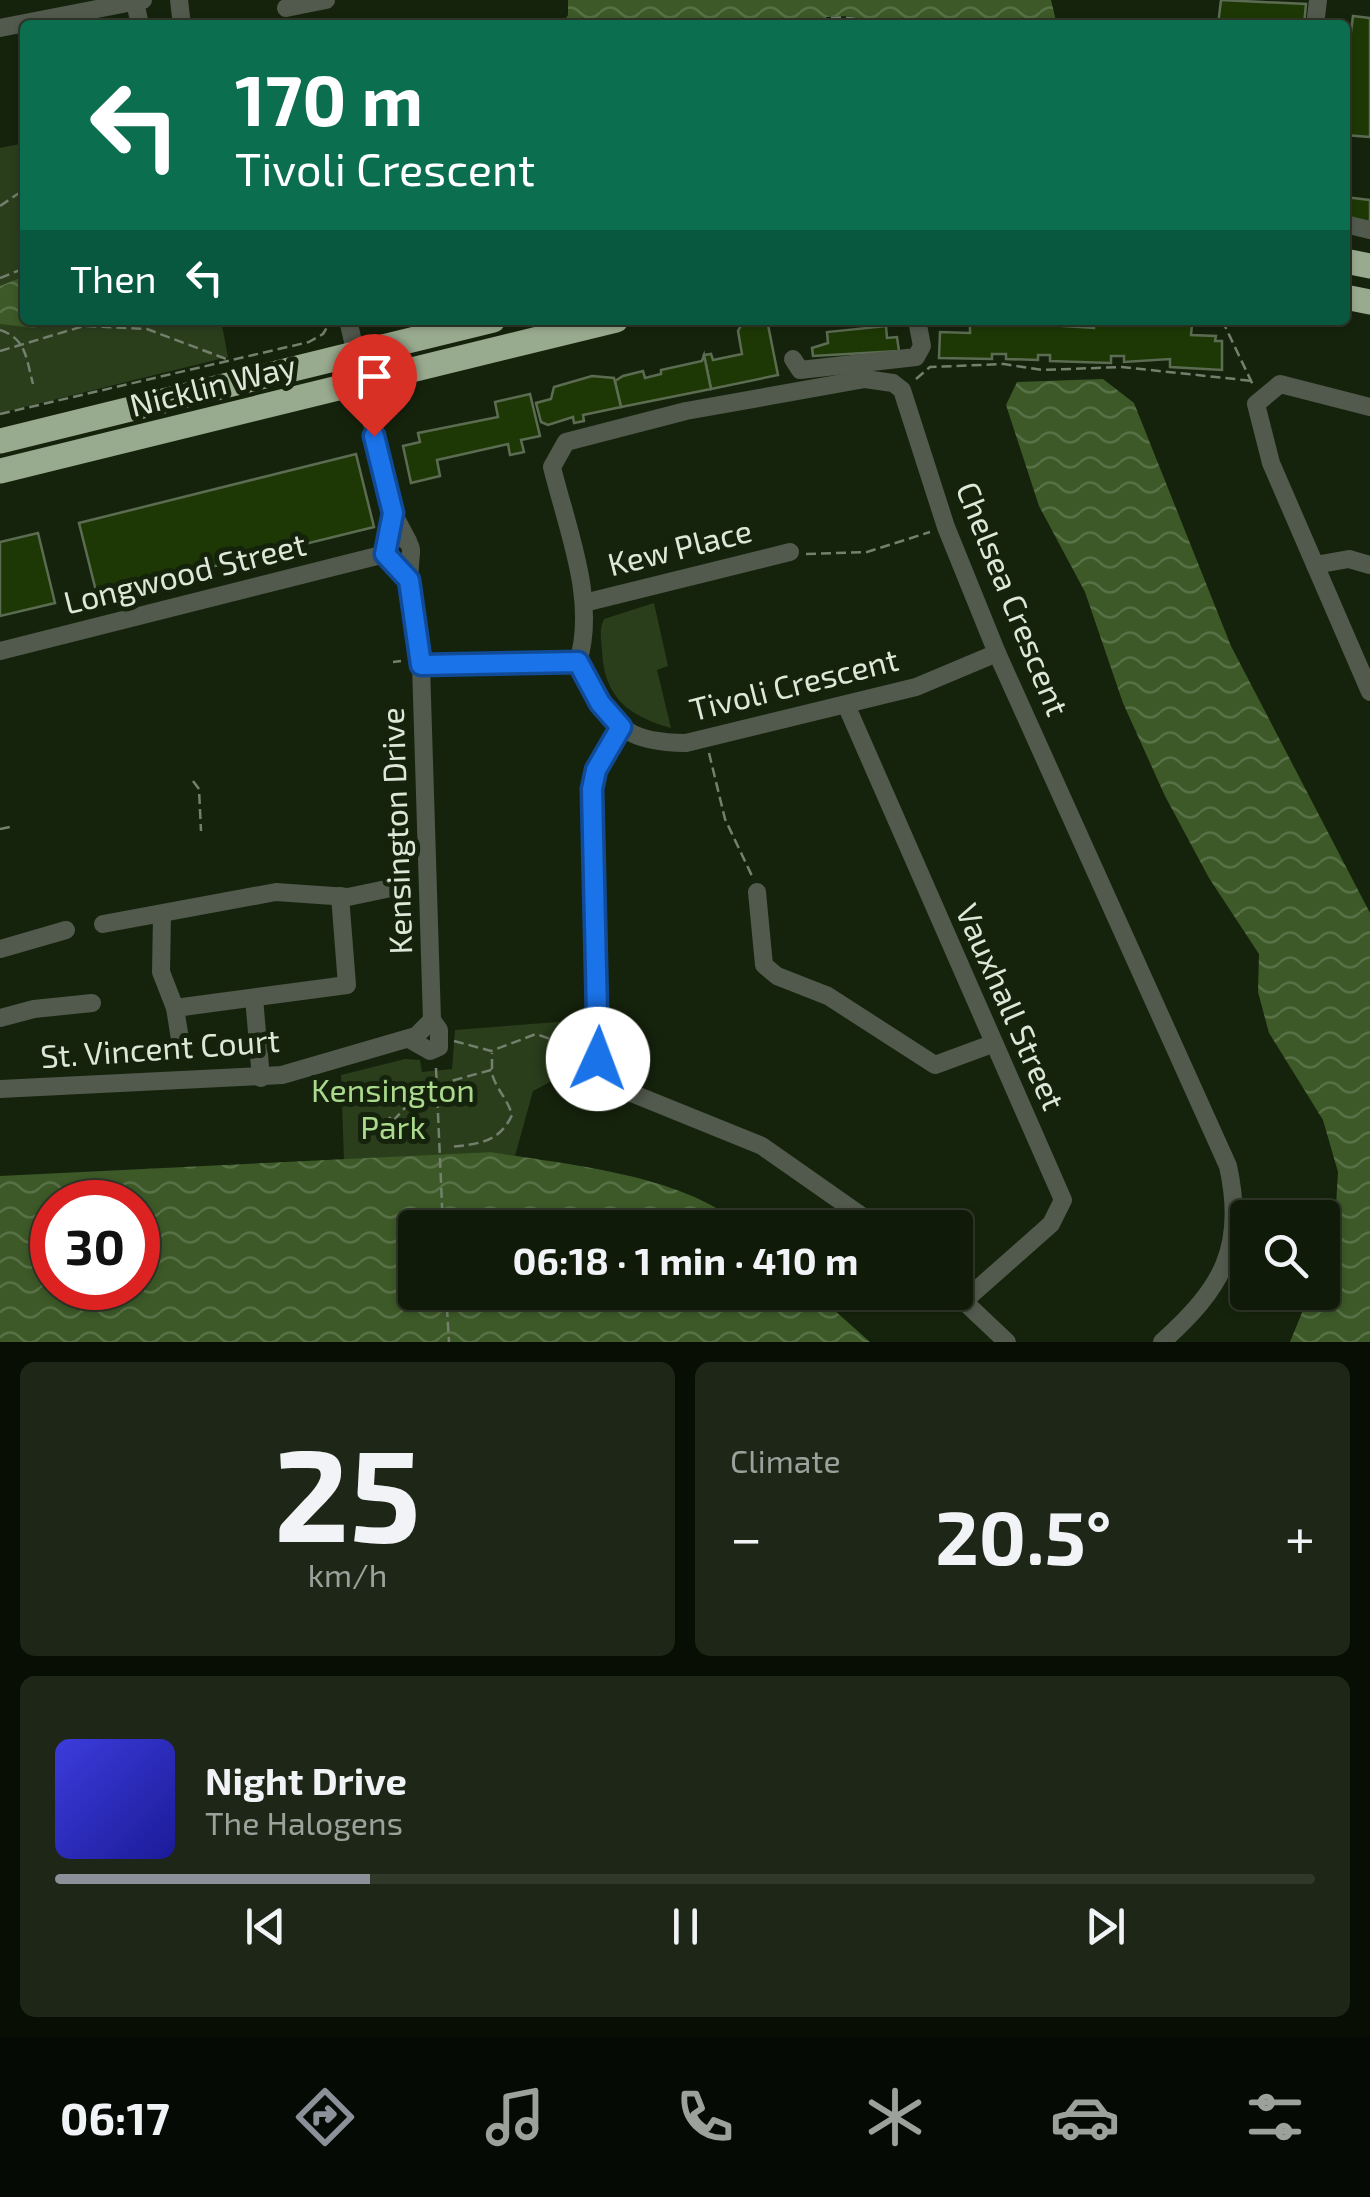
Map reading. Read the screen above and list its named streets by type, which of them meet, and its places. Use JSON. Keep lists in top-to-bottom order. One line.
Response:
{"streets":{"highway":["Nicklin Way"],"street":["Kew Place","Longwood Street","Chelsea Crescent","Tivoli Crescent","Kensington Drive","Vauxhall Street","St. Vincent Court"]},"crossings":[["Nicklin Way","Kensington Drive"],["Longwood Street","Kensington Drive"],["Chelsea Crescent","Tivoli Crescent"],["Tivoli Crescent","Vauxhall Street"],["Kensington Drive","St. Vincent Court"]],"parks":["Kensington Park"],"page":{"turn":["170 m","Tivoli Crescent"],"then":"Then","limit":"30","trip":"06:18 · 1 min · 410 m","tile":[["25","km/h"],"Climate"],"heat":["−","20.5°","+"],"song":["Night Drive","The Halogens"],"tabs":"06:17"}}
